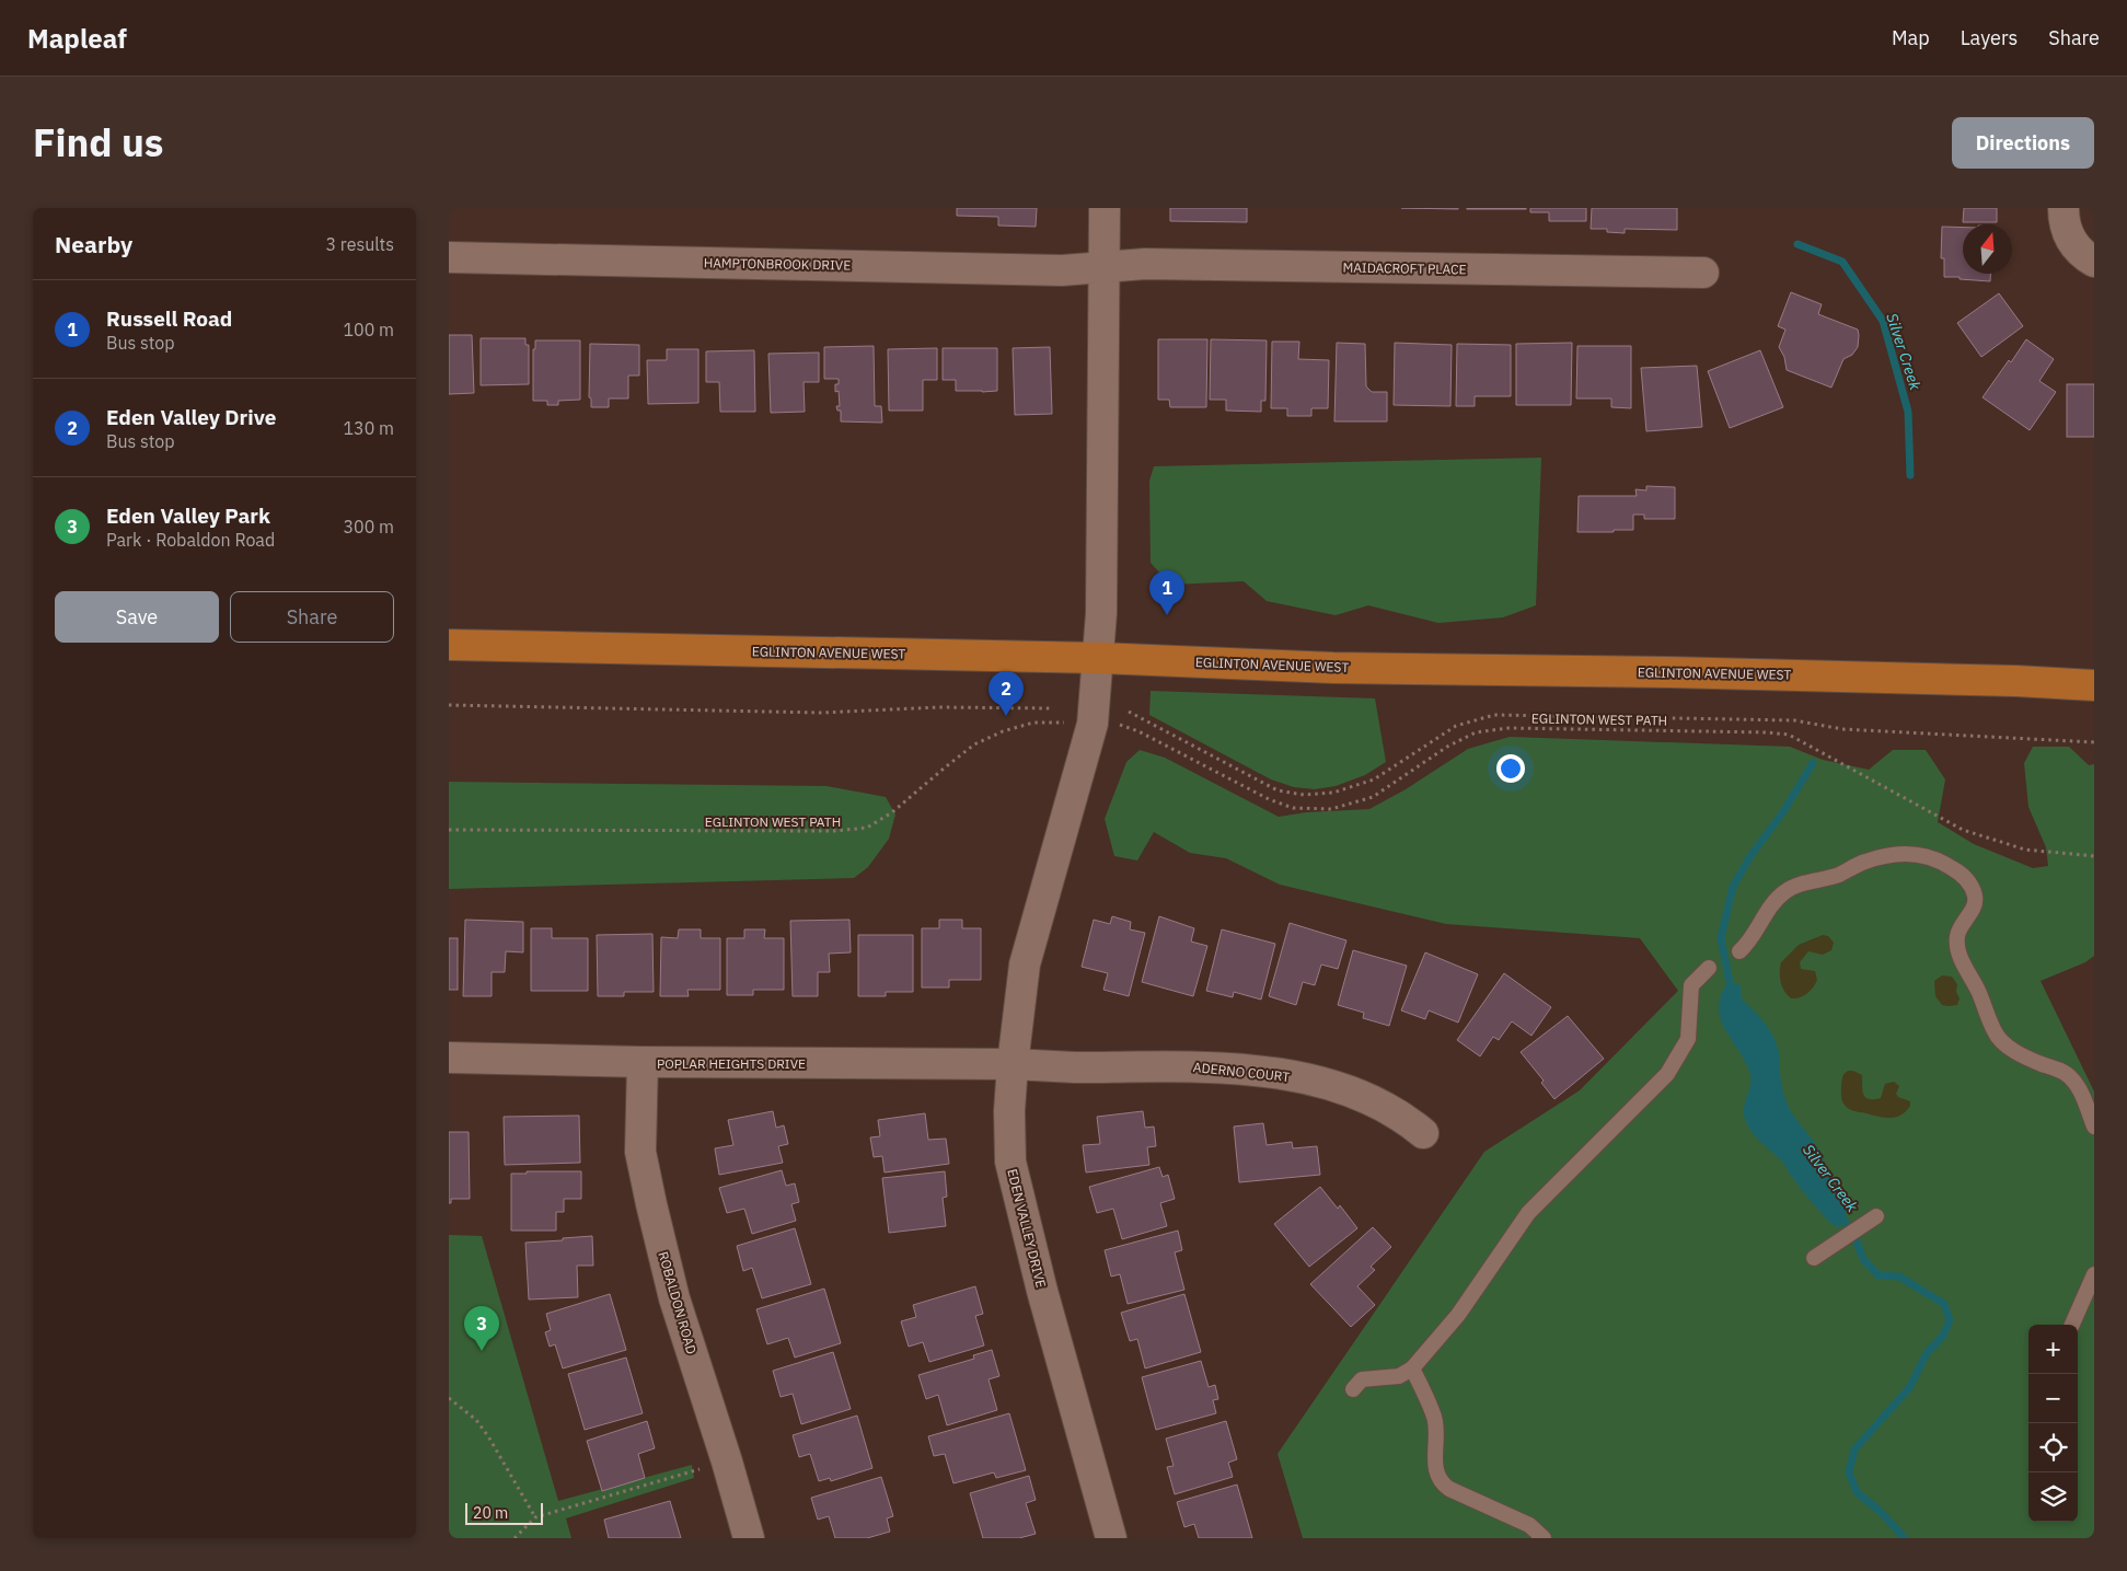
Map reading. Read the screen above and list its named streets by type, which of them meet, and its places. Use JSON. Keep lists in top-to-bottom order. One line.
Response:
{"streets":{"main road":["EGLINTON AVENUE WEST"],"street":["HAMPTONBROOK DRIVE","MAIDACROFT PLACE","POPLAR HEIGHTS DRIVE","ADERNO COURT","EDEN VALLEY DRIVE","ROBALDON ROAD"],"path":["EGLINTON WEST PATH"]},"crossings":[["HAMPTONBROOK DRIVE","MAIDACROFT PLACE"],["HAMPTONBROOK DRIVE","EDEN VALLEY DRIVE"],["MAIDACROFT PLACE","EDEN VALLEY DRIVE"],["EGLINTON AVENUE WEST","EDEN VALLEY DRIVE"],["POPLAR HEIGHTS DRIVE","ADERNO COURT"],["POPLAR HEIGHTS DRIVE","EDEN VALLEY DRIVE"],["POPLAR HEIGHTS DRIVE","ROBALDON ROAD"],["ADERNO COURT","EDEN VALLEY DRIVE"]],"water":["Silver Creek"],"scale_bar":"20 m","north":"top","page":{"header":"Mapleaf","nav":["Map","Layers","Share"],"title":"Find us","buttons":["Directions",["Save","Share"]],"heading":["Nearby","3 results"],"list":[{"mark":"1","name":"Russell Road","note":"Bus stop","value":"100 m"},{"mark":"2","name":"Eden Valley Drive","note":"Bus stop","value":"130 m"},{"mark":"3","name":"Eden Valley Park","note":"Park · Robaldon Road","value":"300 m"}],"pins":["1","2","3"],"map_buttons":["+","−"],"scale":"20 m"}}
